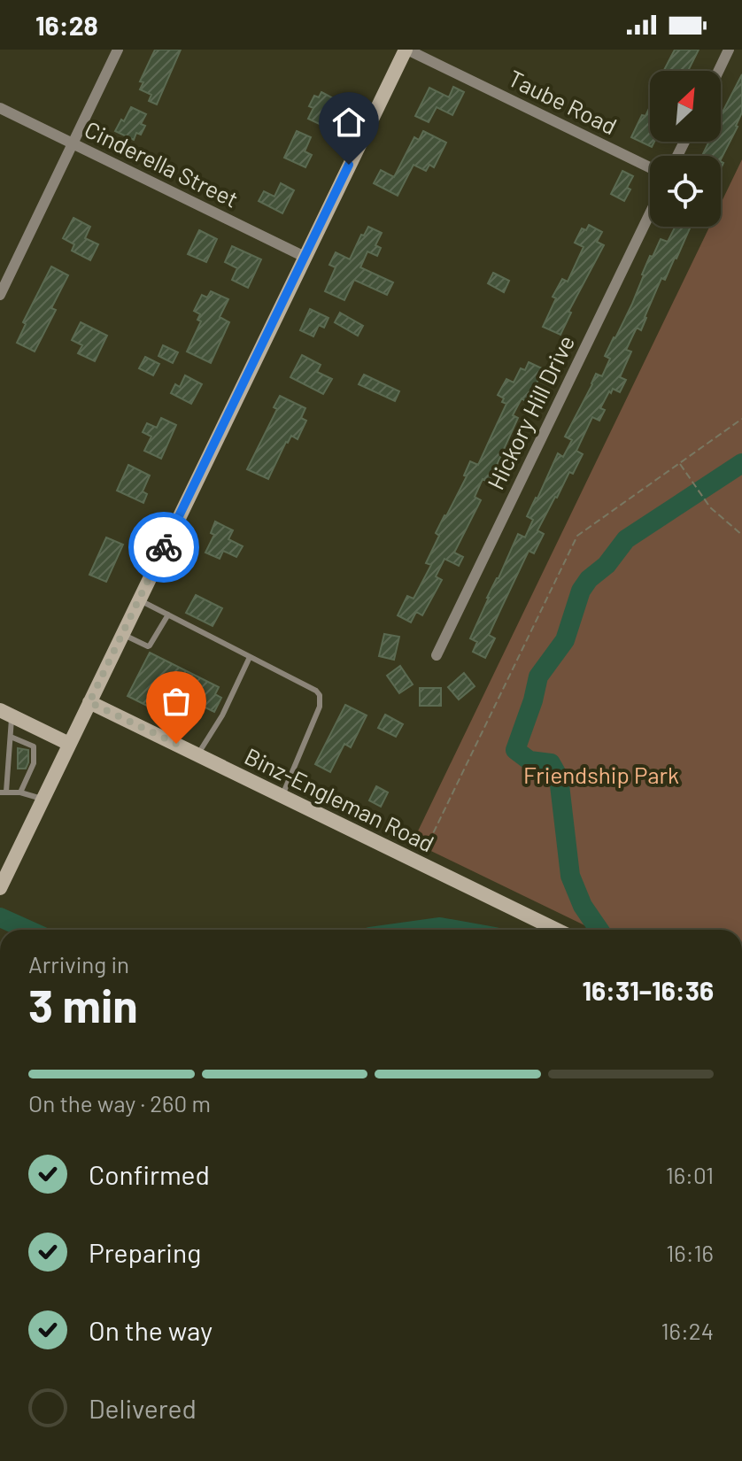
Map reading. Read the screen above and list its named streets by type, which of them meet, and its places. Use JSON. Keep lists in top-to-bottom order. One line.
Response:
{"streets":{"street":["Taube Road","Cinderella Street","Hickory Hill Drive","Binz-Engleman Road"]},"parks":["Friendship Park"],"north":"top right","page":{"status":"16:28","heading":["3 min","Arriving in","16:31–16:36"],"bar":"On the way · 260 m","list":[["Confirmed","16:01"],["Preparing","16:16"],["On the way","16:24"],"Delivered"]}}
